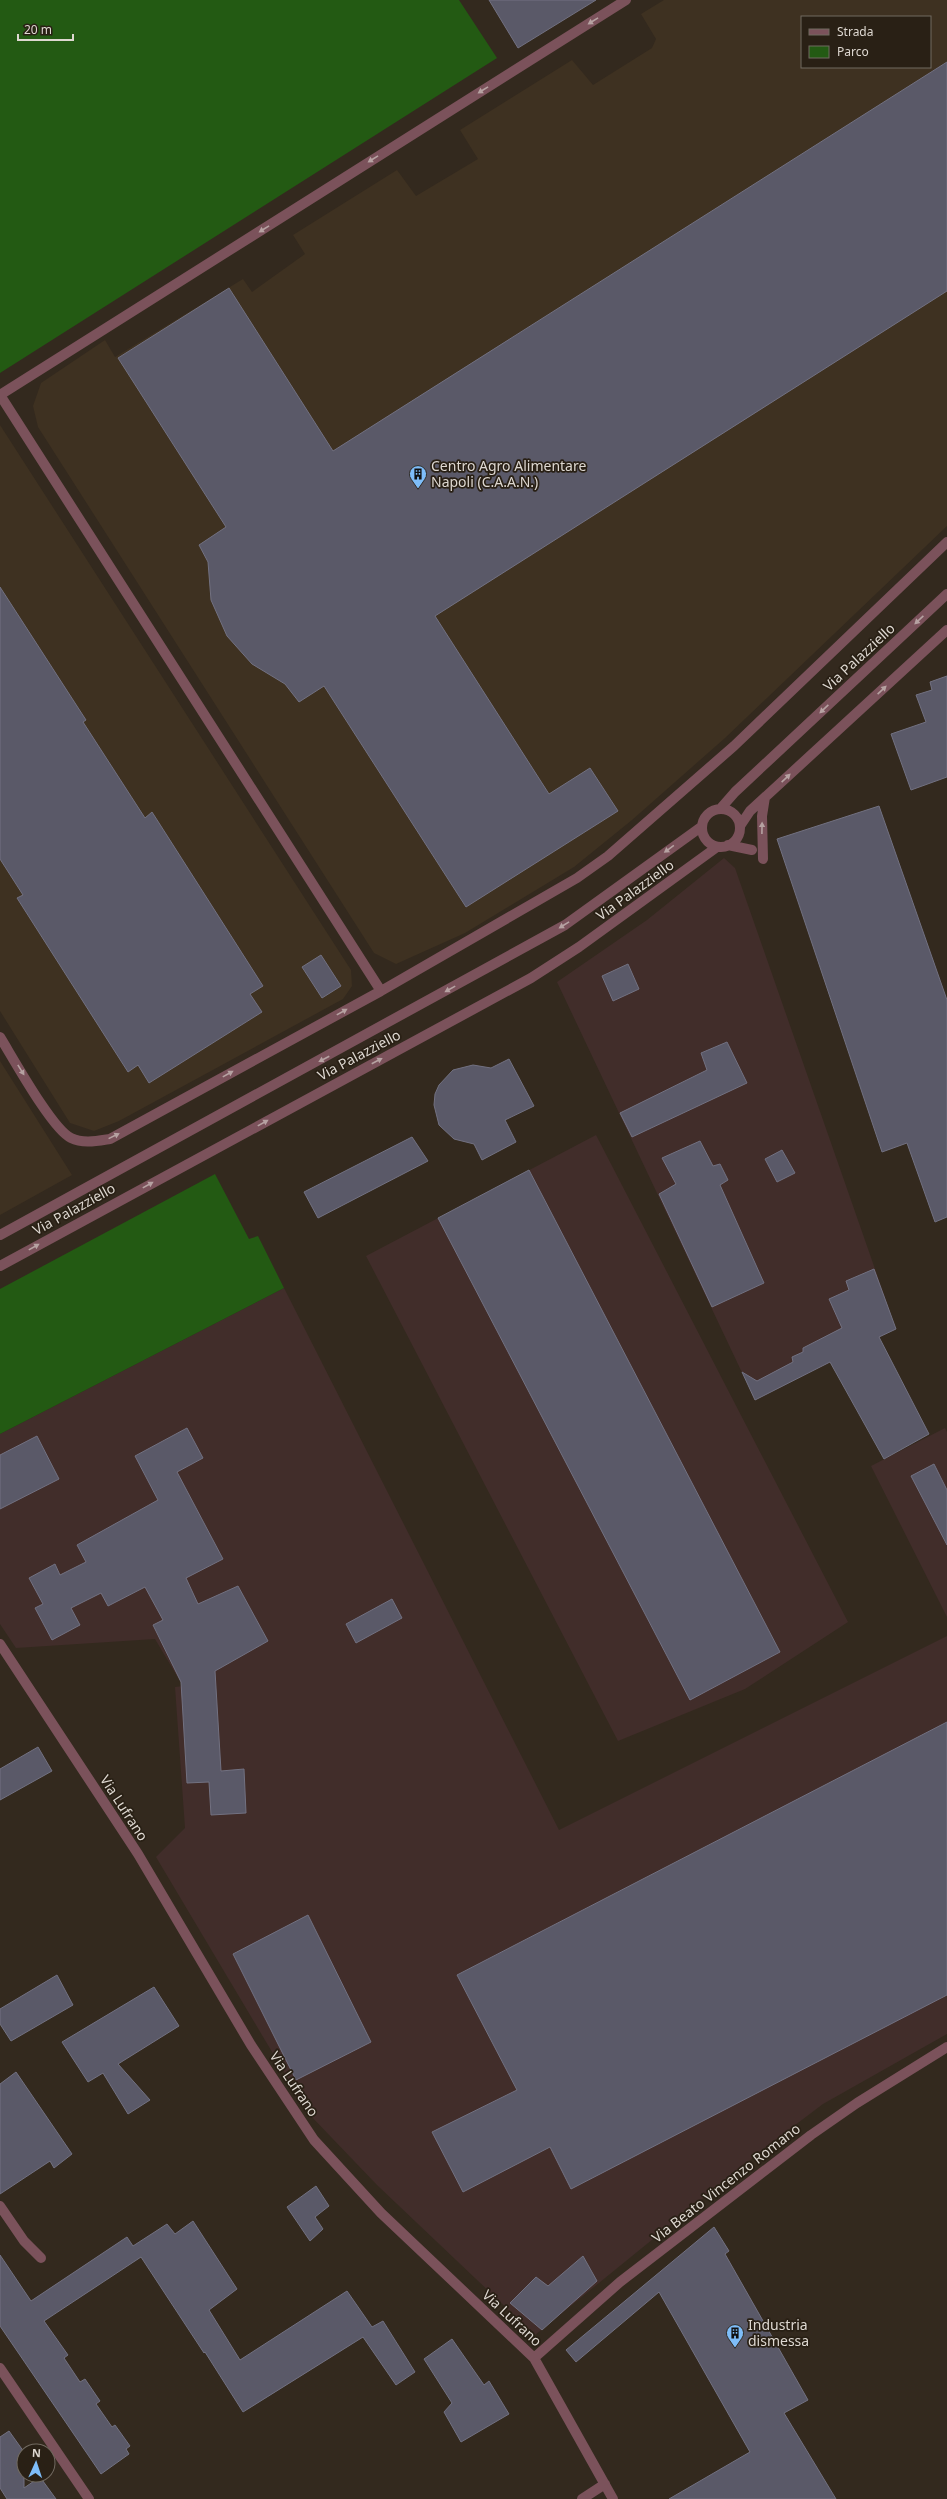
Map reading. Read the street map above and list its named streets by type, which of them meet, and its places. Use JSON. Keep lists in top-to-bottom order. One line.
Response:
{"streets":{"street":["Via Palazziello","Via Lufrano","Via Beato Vincenzo Romano"]},"crossings":[["Via Lufrano","Via Beato Vincenzo Romano"]],"places":{"building":["Centro Agro Alimentare Napoli (C.A.A.N.)","Industria dismessa"]},"legend":["Strada","Parco"],"scale_bar":"20 m","north":"top"}
